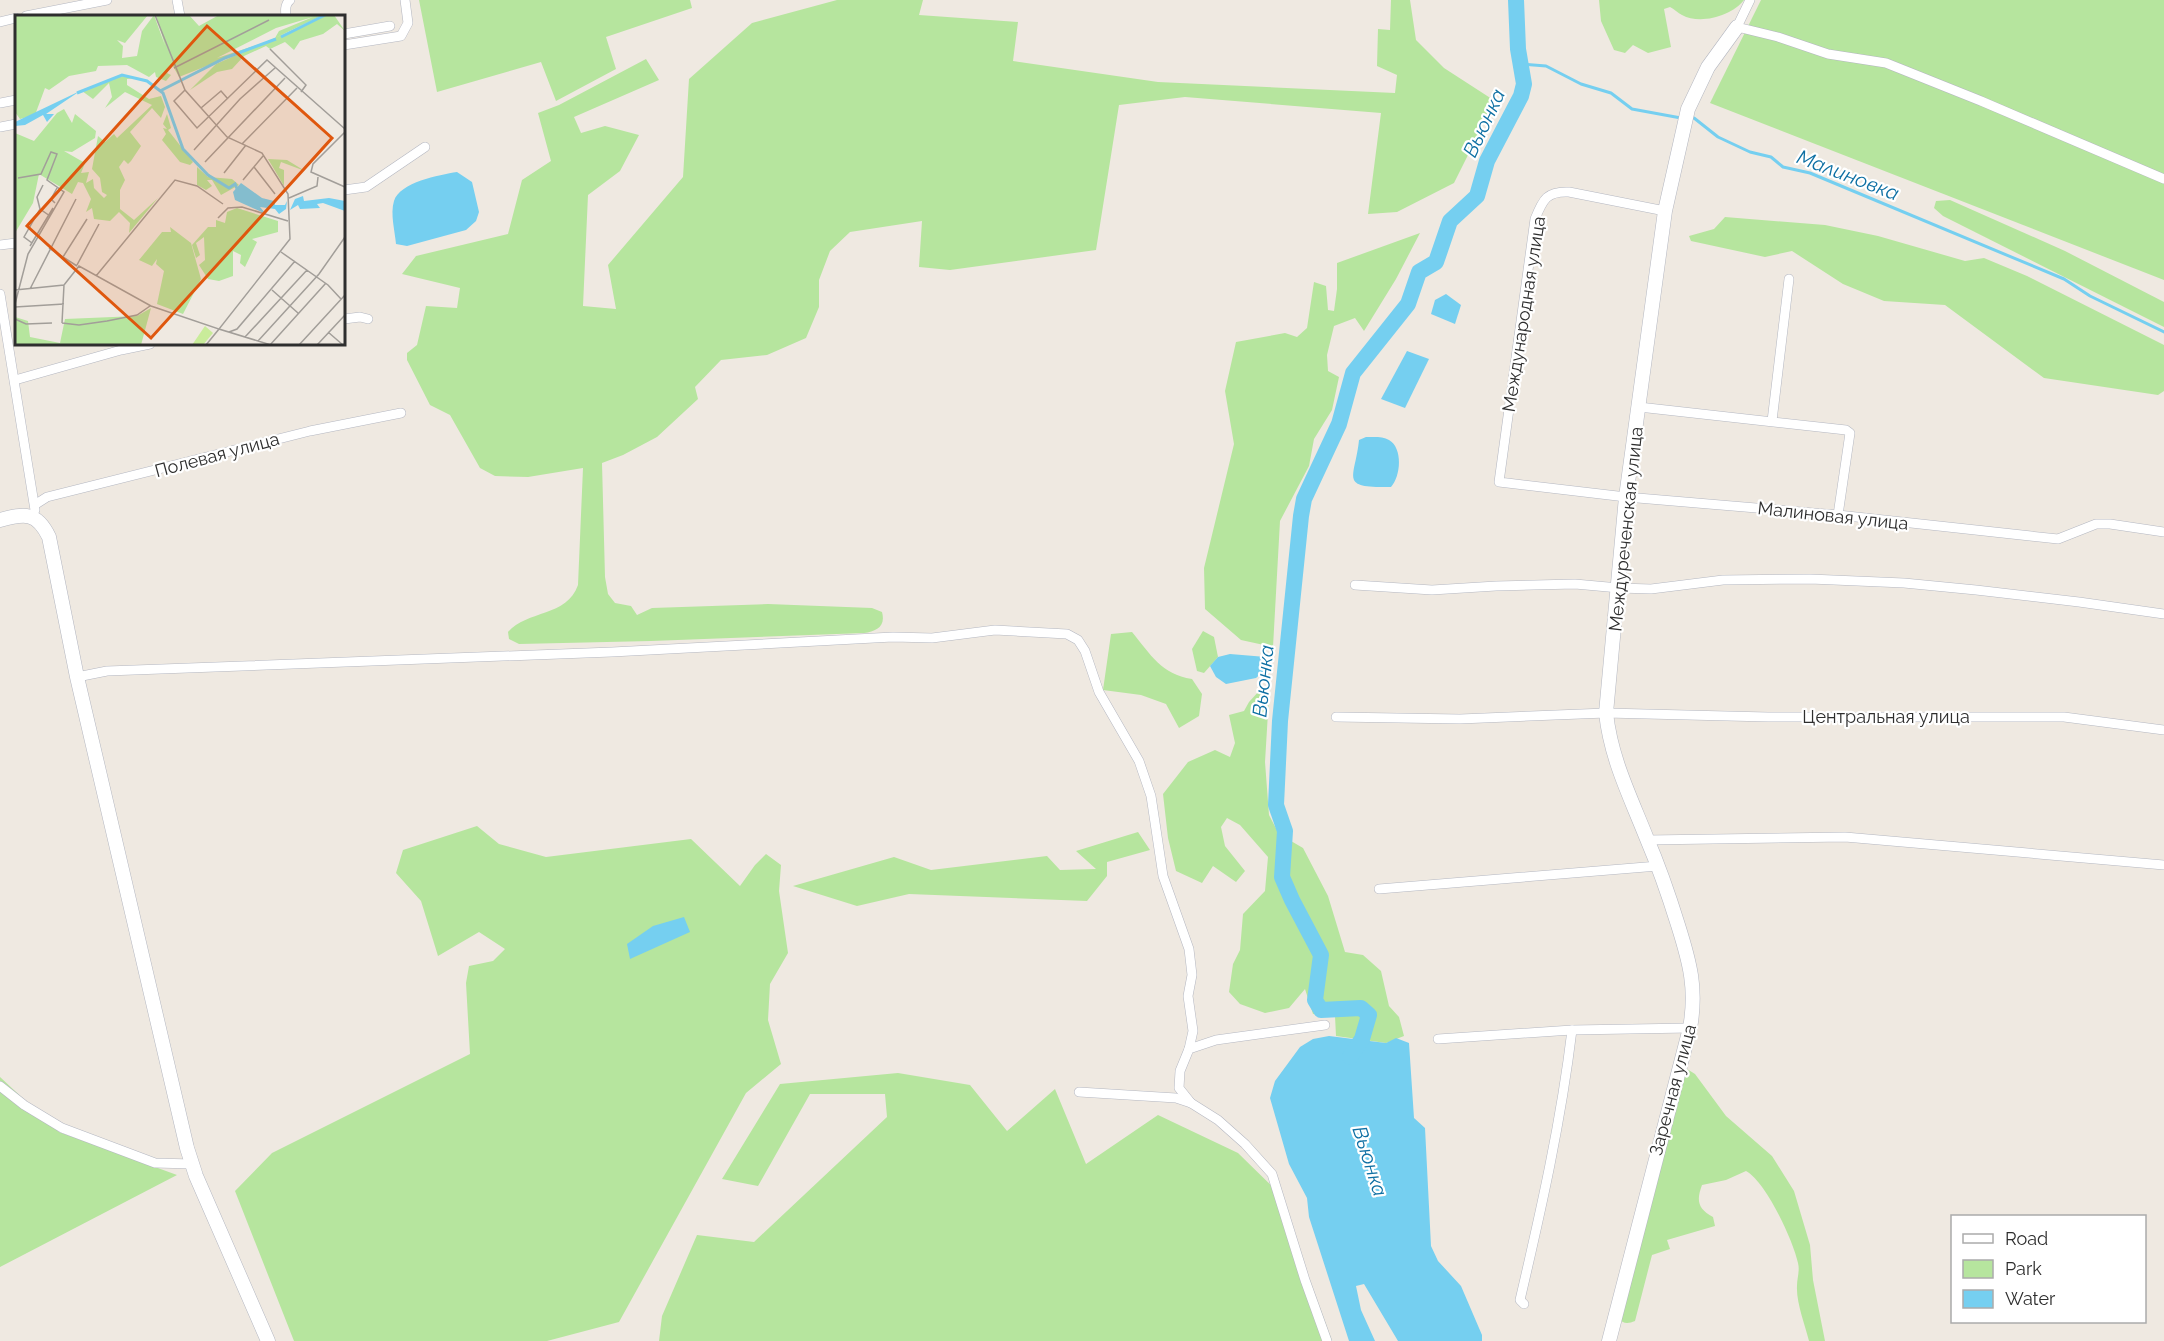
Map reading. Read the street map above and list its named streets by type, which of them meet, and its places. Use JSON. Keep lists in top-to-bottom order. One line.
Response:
{"streets":{"street":["Международная улица","Полевая улица","Малиновая улица","Междуреченская улица","Центральная улица","Заречная улица"]},"crossings":[["Международная улица","Малиновая улица"],["Международная улица","Междуреченская улица"],["Малиновая улица","Междуреченская улица"],["Междуреченская улица","Центральная улица"],["Междуреченская улица","Заречная улица"]],"water":["Вьюнка","Малиновка"],"legend":["Road","Park","Water"]}
